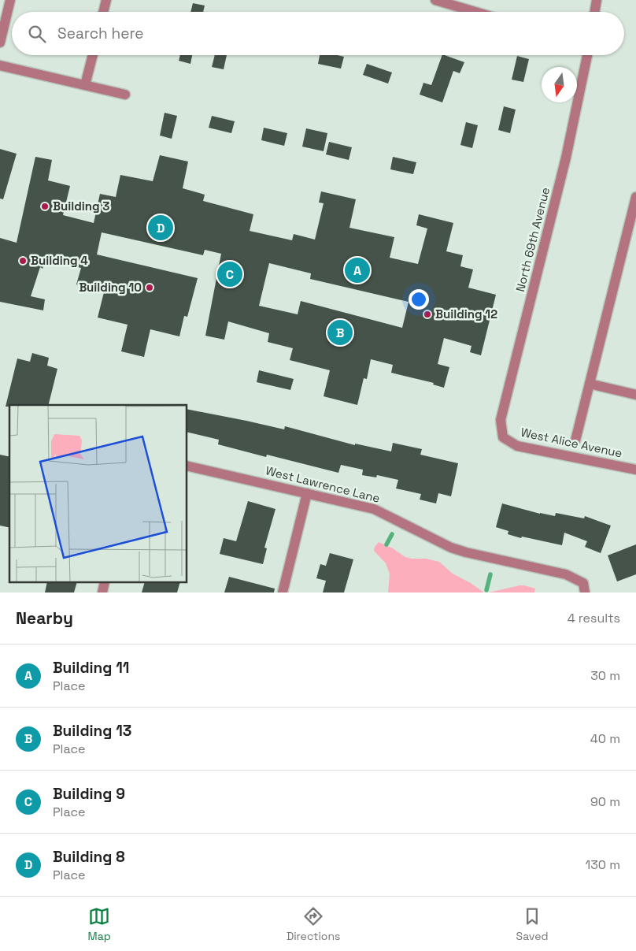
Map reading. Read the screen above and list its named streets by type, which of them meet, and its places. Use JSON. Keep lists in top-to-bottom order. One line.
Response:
{"streets":{"street":["North 69th Avenue","West Alice Avenue","West Lawrence Lane"]},"crossings":[["North 69th Avenue","West Alice Avenue"]],"places":["Building 3","Building 4","Building 10","Building 12"],"north":"bottom","page":{"search":"Search here","pins":["D","A","C","B"],"heading":["Nearby","4 results"],"list":[{"mark":"A","name":"Building 11","note":"Place","value":"30 m"},{"mark":"B","name":"Building 13","note":"Place","value":"40 m"},{"mark":"C","name":"Building 9","note":"Place","value":"90 m"},{"mark":"D","name":"Building 8","note":"Place","value":"130 m"}],"nav":["Map","Directions","Saved"]}}
